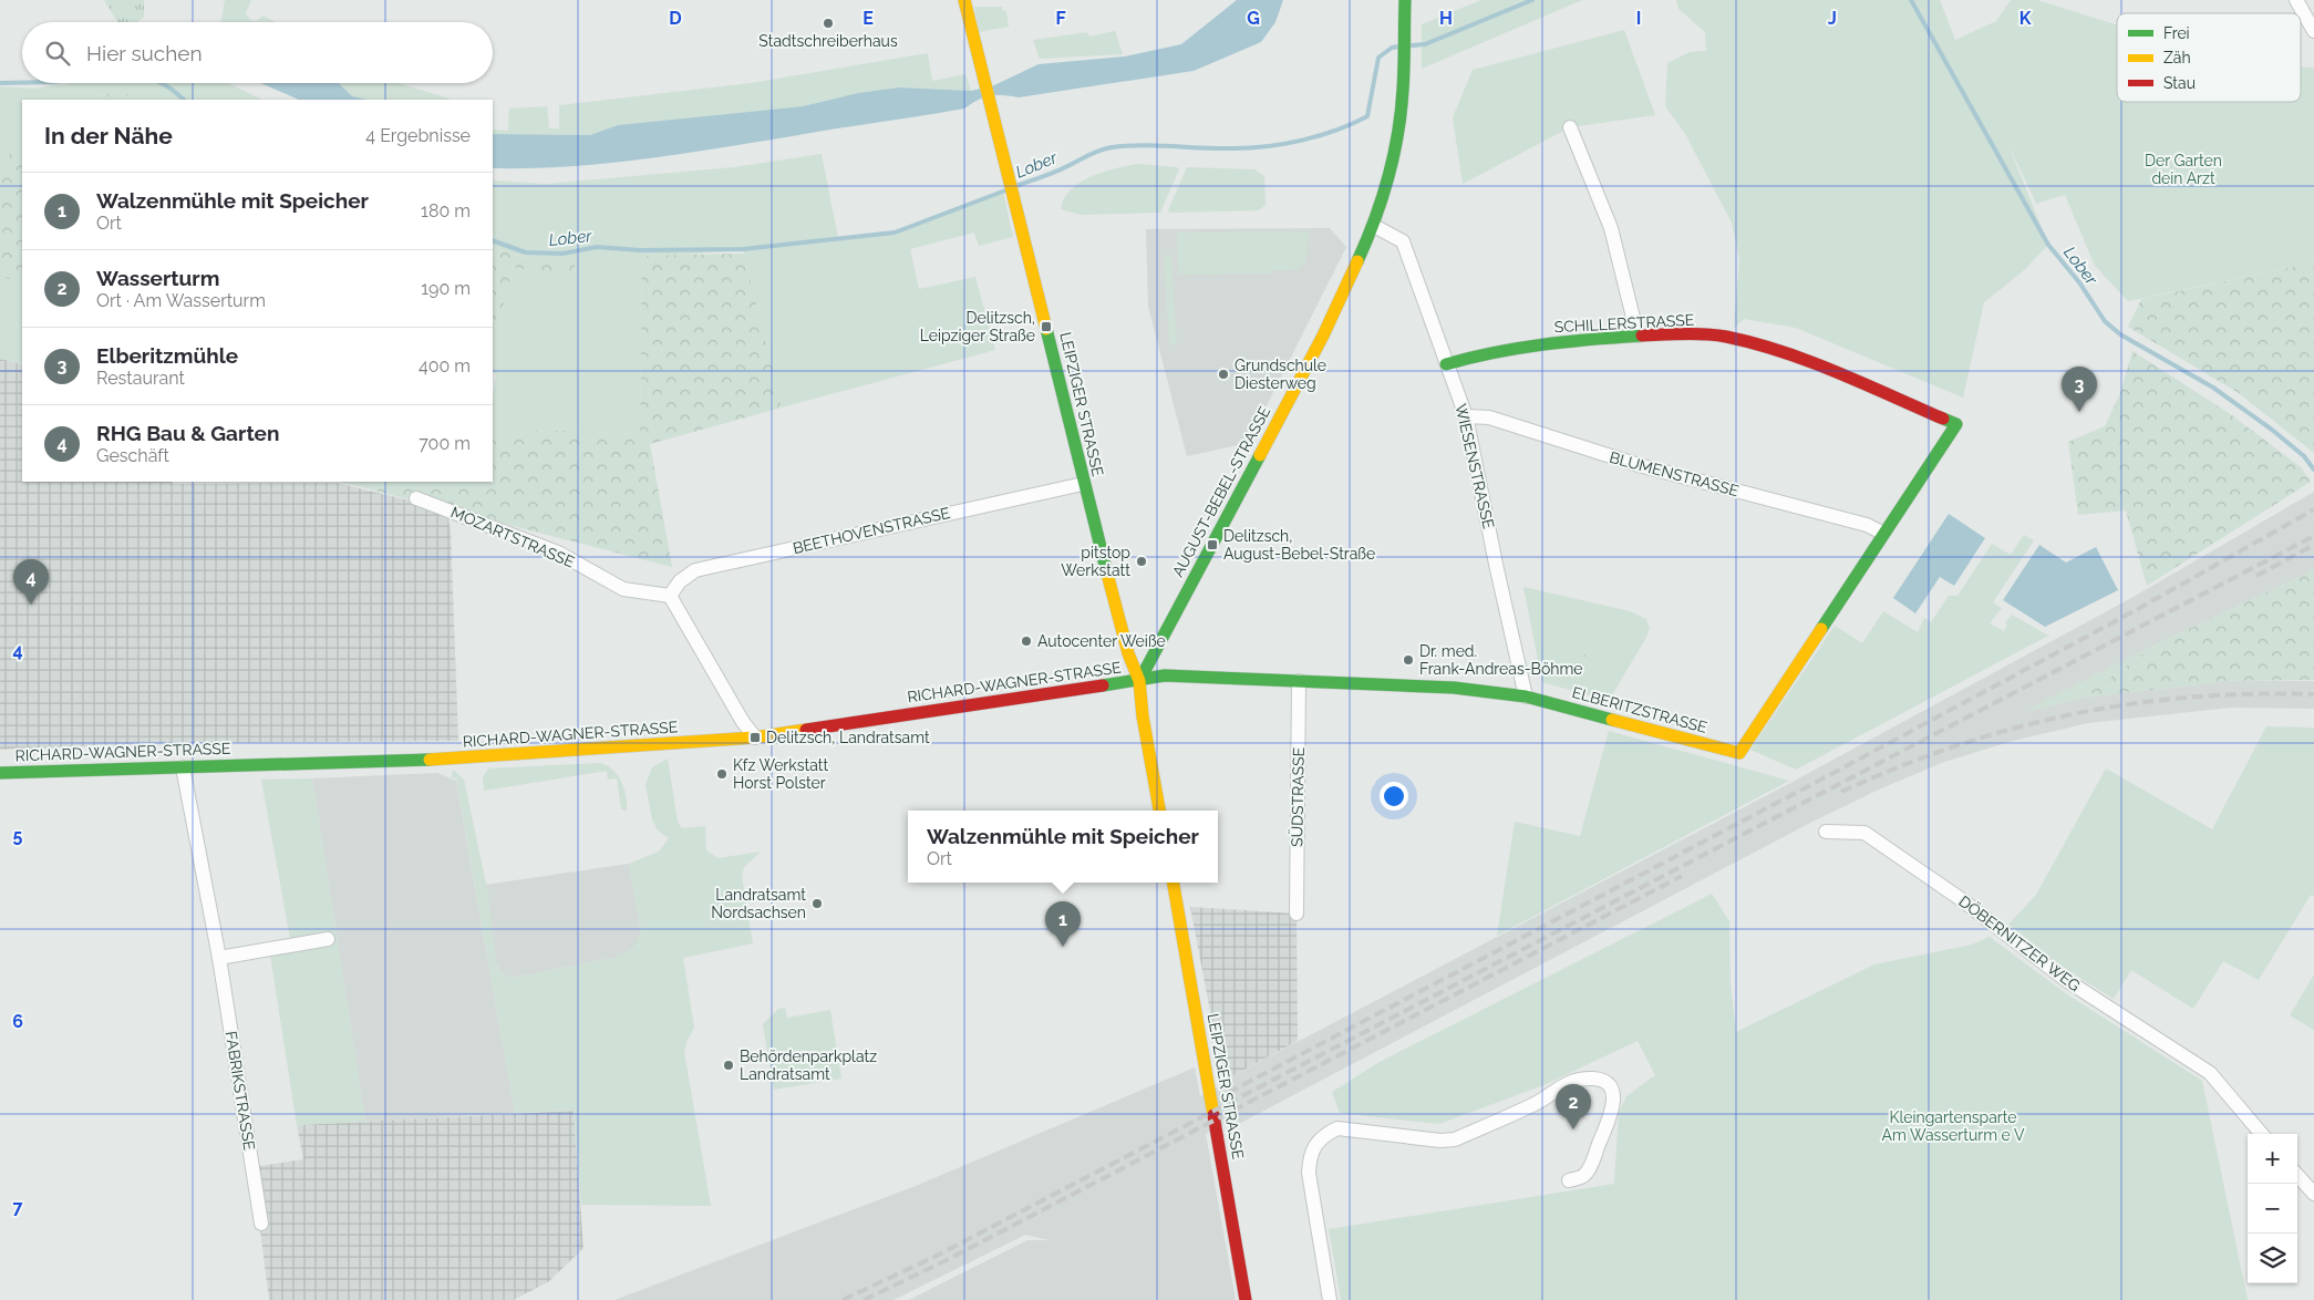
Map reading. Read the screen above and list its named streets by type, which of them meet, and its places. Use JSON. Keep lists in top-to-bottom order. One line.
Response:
{"streets":{"street":["SCHILLERSTRASSE","LEIPZIGER STRASSE","WIESENSTRASSE","BLUMENSTRASSE","AUGUST-BEBEL-STRASSE","BEETHOVENSTRASSE","MOZARTSTRASSE","RICHARD-WAGNER-STRASSE","ELBERITZSTRASSE","SÜDSTRASSE","DÖBERNITZER WEG","FABRIKSTRASSE"]},"crossings":[["SCHILLERSTRASSE","WIESENSTRASSE"],["SCHILLERSTRASSE","ELBERITZSTRASSE"],["LEIPZIGER STRASSE","AUGUST-BEBEL-STRASSE"],["LEIPZIGER STRASSE","BEETHOVENSTRASSE"],["LEIPZIGER STRASSE","RICHARD-WAGNER-STRASSE"],["LEIPZIGER STRASSE","ELBERITZSTRASSE"],["WIESENSTRASSE","BLUMENSTRASSE"],["WIESENSTRASSE","AUGUST-BEBEL-STRASSE"],["WIESENSTRASSE","ELBERITZSTRASSE"],["BLUMENSTRASSE","ELBERITZSTRASSE"],["AUGUST-BEBEL-STRASSE","RICHARD-WAGNER-STRASSE"],["AUGUST-BEBEL-STRASSE","ELBERITZSTRASSE"],["BEETHOVENSTRASSE","MOZARTSTRASSE"],["RICHARD-WAGNER-STRASSE","ELBERITZSTRASSE"],["RICHARD-WAGNER-STRASSE","FABRIKSTRASSE"],["ELBERITZSTRASSE","SÜDSTRASSE"]],"water":["Lober"],"parks":["Der Garten dein Arzt","Kleingartensparte Am Wasserturm e V"],"places":{"other":["Stadtschreiberhaus","Grundschule Diesterweg","pitstop Werkstatt","Autocenter Weiße","Dr. med. Frank-Andreas-Böhme","Kfz Werkstatt Horst Polster","Landratsamt Nordsachsen","Behördenparkplatz Landratsamt"],"transit":["Delitzsch, Leipziger Straße","Delitzsch, August-Bebel-Straße","Delitzsch, Landratsamt"]},"legend":["Frei","Zäh","Stau"],"page":{"search":"Hier suchen","heading":["In der Nähe","4 Ergebnisse"],"list":[{"mark":"1","name":"Walzenmühle mit Speicher","note":"Ort","value":"180 m"},{"mark":"2","name":"Wasserturm","note":"Ort · Am Wasserturm","value":"190 m"},{"mark":"3","name":"Elberitzmühle","note":"Restaurant","value":"400 m"},{"mark":"4","name":"RHG Bau & Garten","note":"Geschäft","value":"700 m"}],"pins":["3","4","1","2"],"popup":["Walzenmühle mit Speicher","Ort"],"map_buttons":["+","−"]},"grid":{"columns":["D","E","F","G","H","I","J","K"],"rows":["4","5","6","7"]}}
